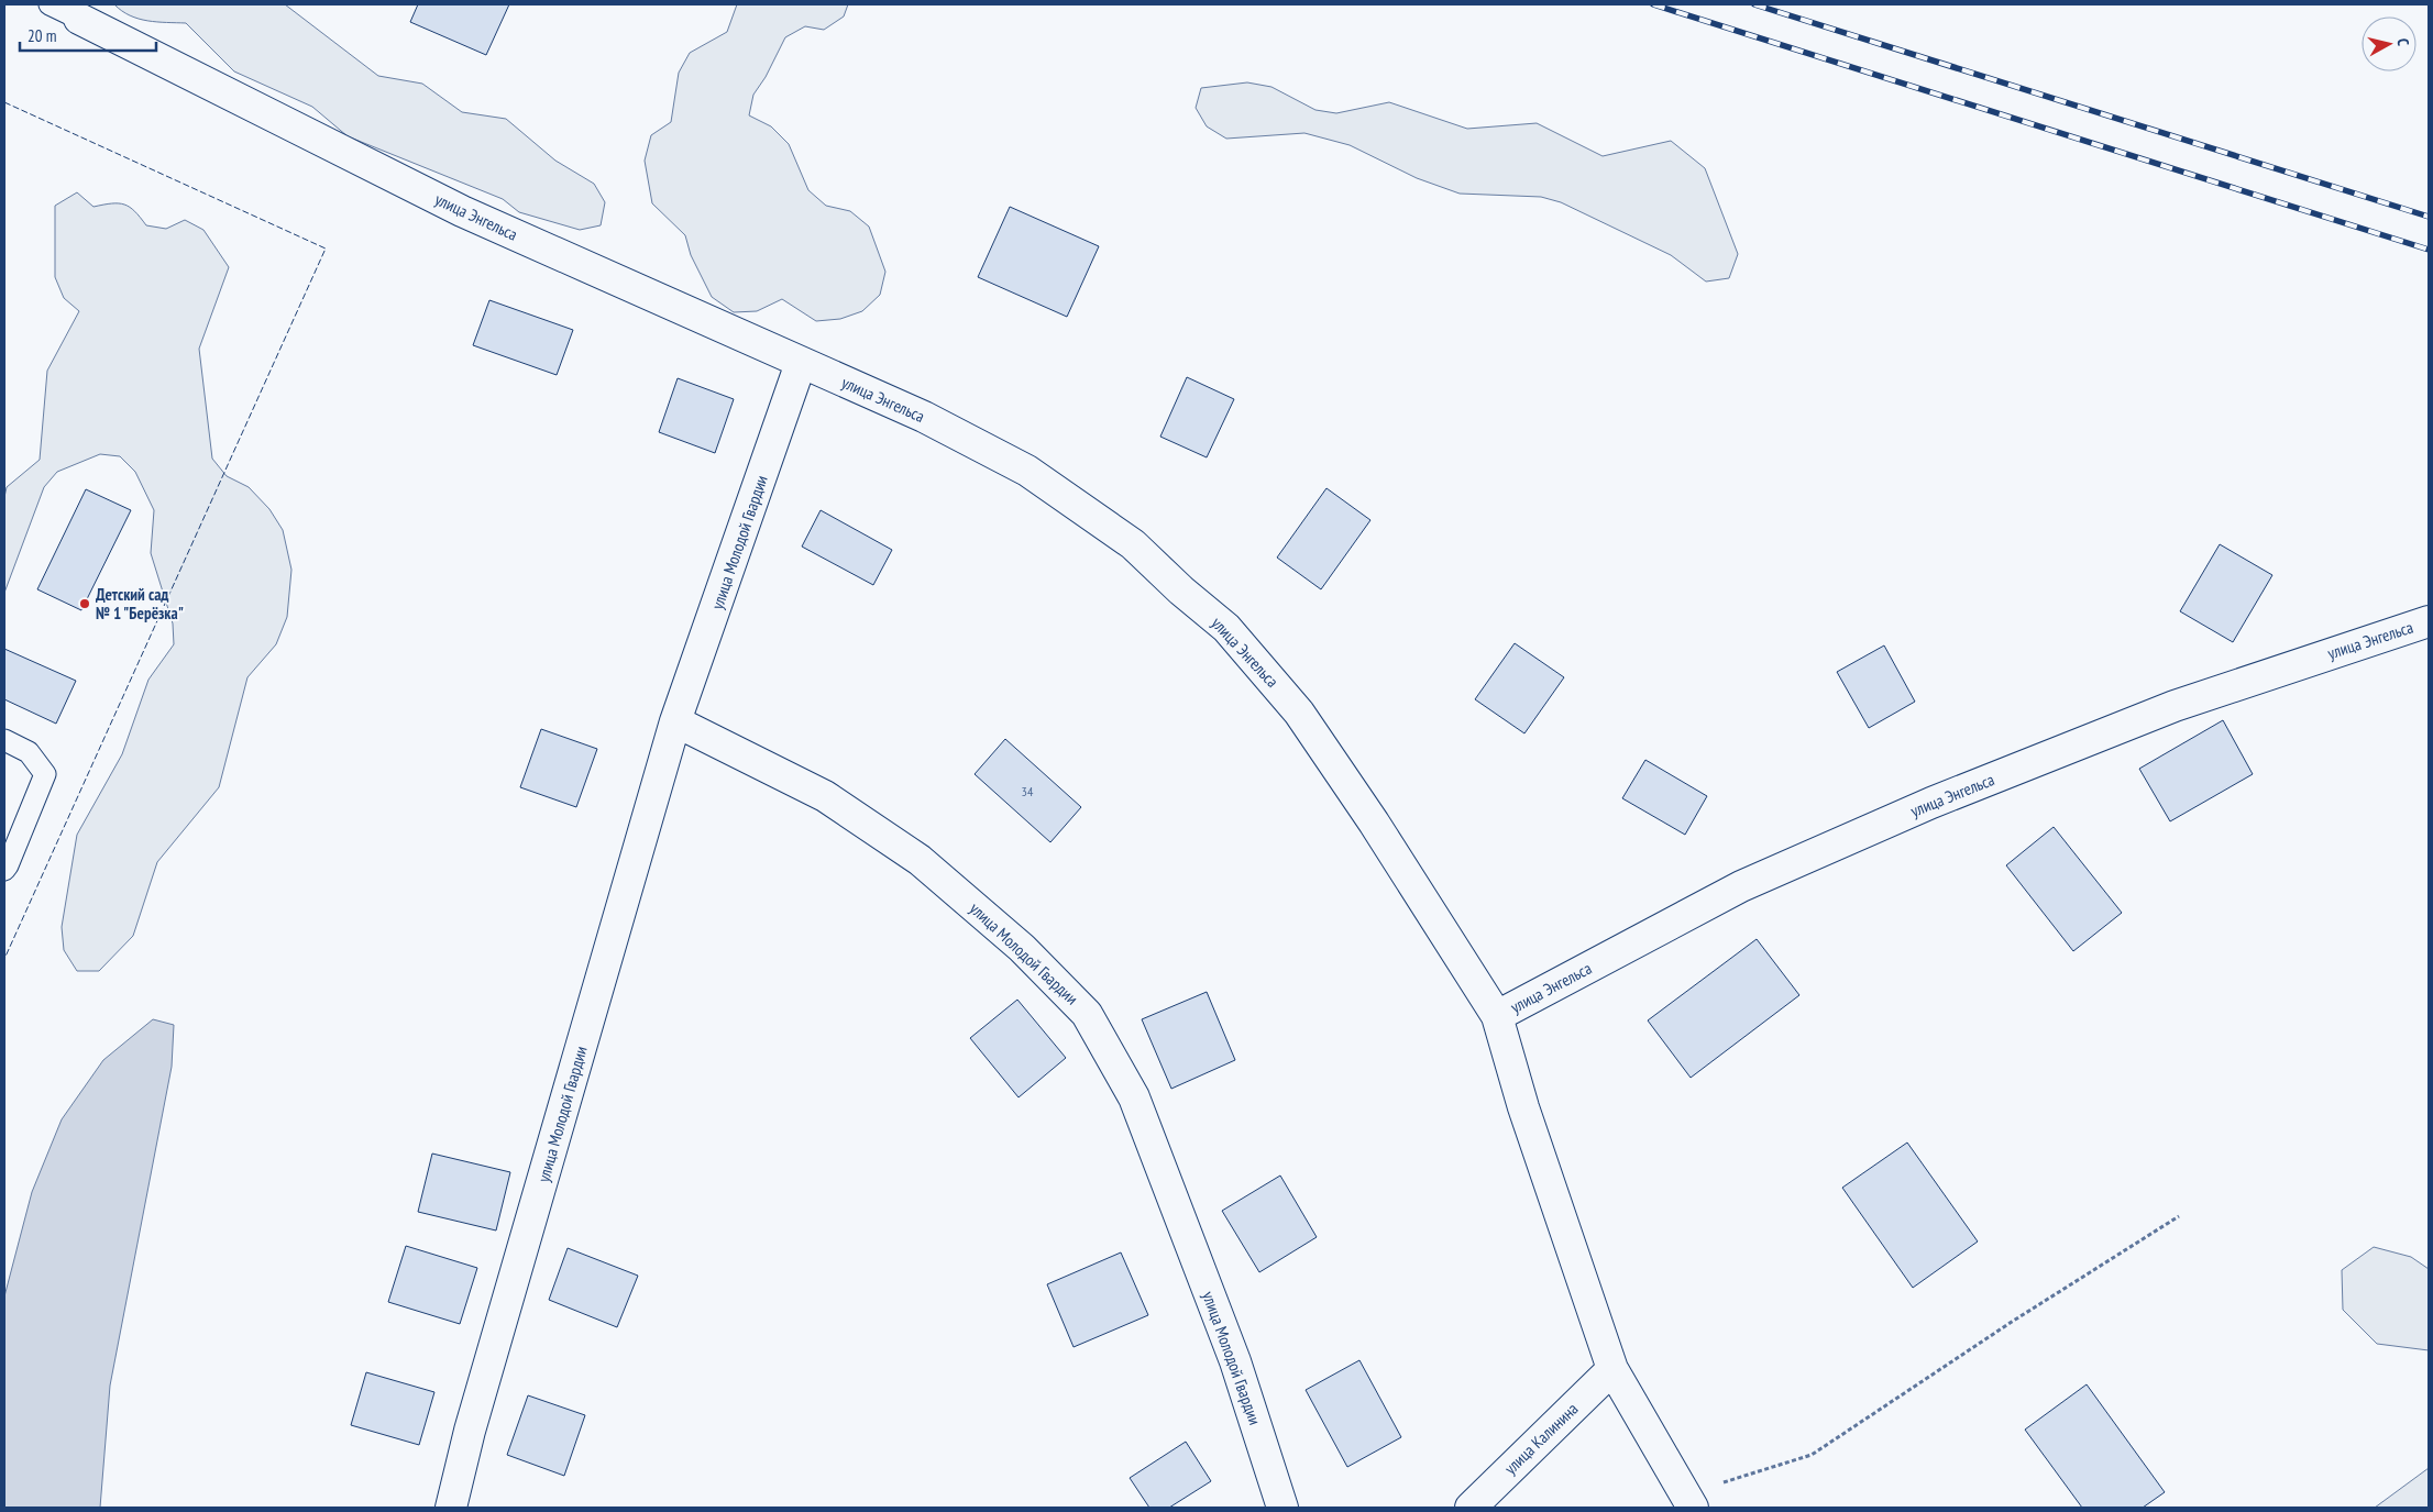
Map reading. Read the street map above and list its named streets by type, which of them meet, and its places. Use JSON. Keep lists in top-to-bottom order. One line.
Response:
{"streets":{"street":["улица Энгельса","улица Молодой Гвардии","улица Калинина"]},"crossings":[["улица Энгельса","улица Молодой Гвардии"],["улица Энгельса","улица Калинина"]],"places":["Детский сад № 1 \"Берёзка\""],"house_numbers":["34"],"scale_bar":"20 m","north":"right"}
